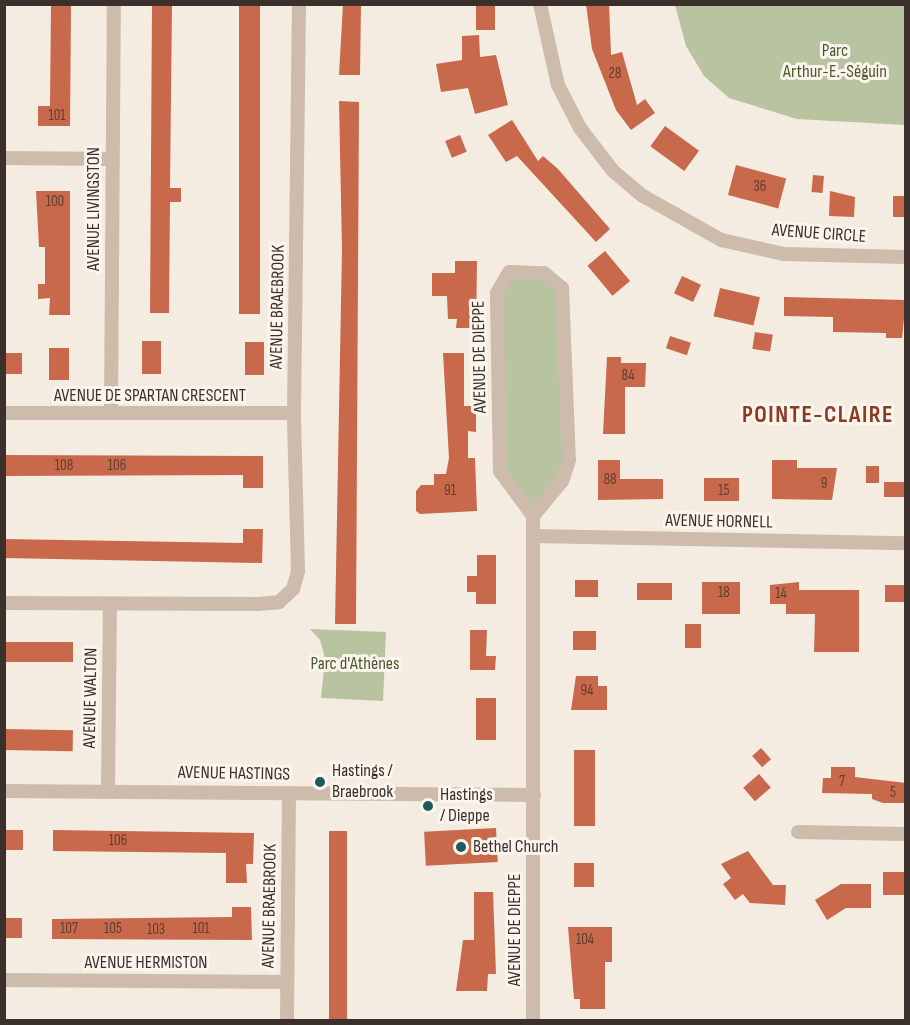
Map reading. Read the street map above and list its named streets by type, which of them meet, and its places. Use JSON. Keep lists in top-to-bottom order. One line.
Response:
{"streets":{"street":["AVENUE LIVINGSTON","AVENUE CIRCLE","AVENUE BRAEBROOK","AVENUE DE DIEPPE","AVENUE DE SPARTAN CRESCENT","AVENUE HORNELL","AVENUE WALTON","AVENUE HASTINGS","AVENUE HERMISTON"]},"crossings":[["AVENUE LIVINGSTON","AVENUE DE SPARTAN CRESCENT"],["AVENUE BRAEBROOK","AVENUE DE SPARTAN CRESCENT"],["AVENUE BRAEBROOK","AVENUE WALTON"],["AVENUE BRAEBROOK","AVENUE HASTINGS"],["AVENUE BRAEBROOK","AVENUE HERMISTON"],["AVENUE DE DIEPPE","AVENUE HORNELL"],["AVENUE DE DIEPPE","AVENUE HASTINGS"],["AVENUE WALTON","AVENUE HASTINGS"]],"districts":["POINTE-CLAIRE"],"parks":["Parc Arthur-E.-Séguin","Parc d'Athènes"],"places":["Hastings / Braebrook","Hastings / Dieppe","Bethel Church"],"house_numbers":["28","101","36","100","84","108","106","88","9","91","15","18","14","94","7","5","106","107","105","101","103","104"]}
